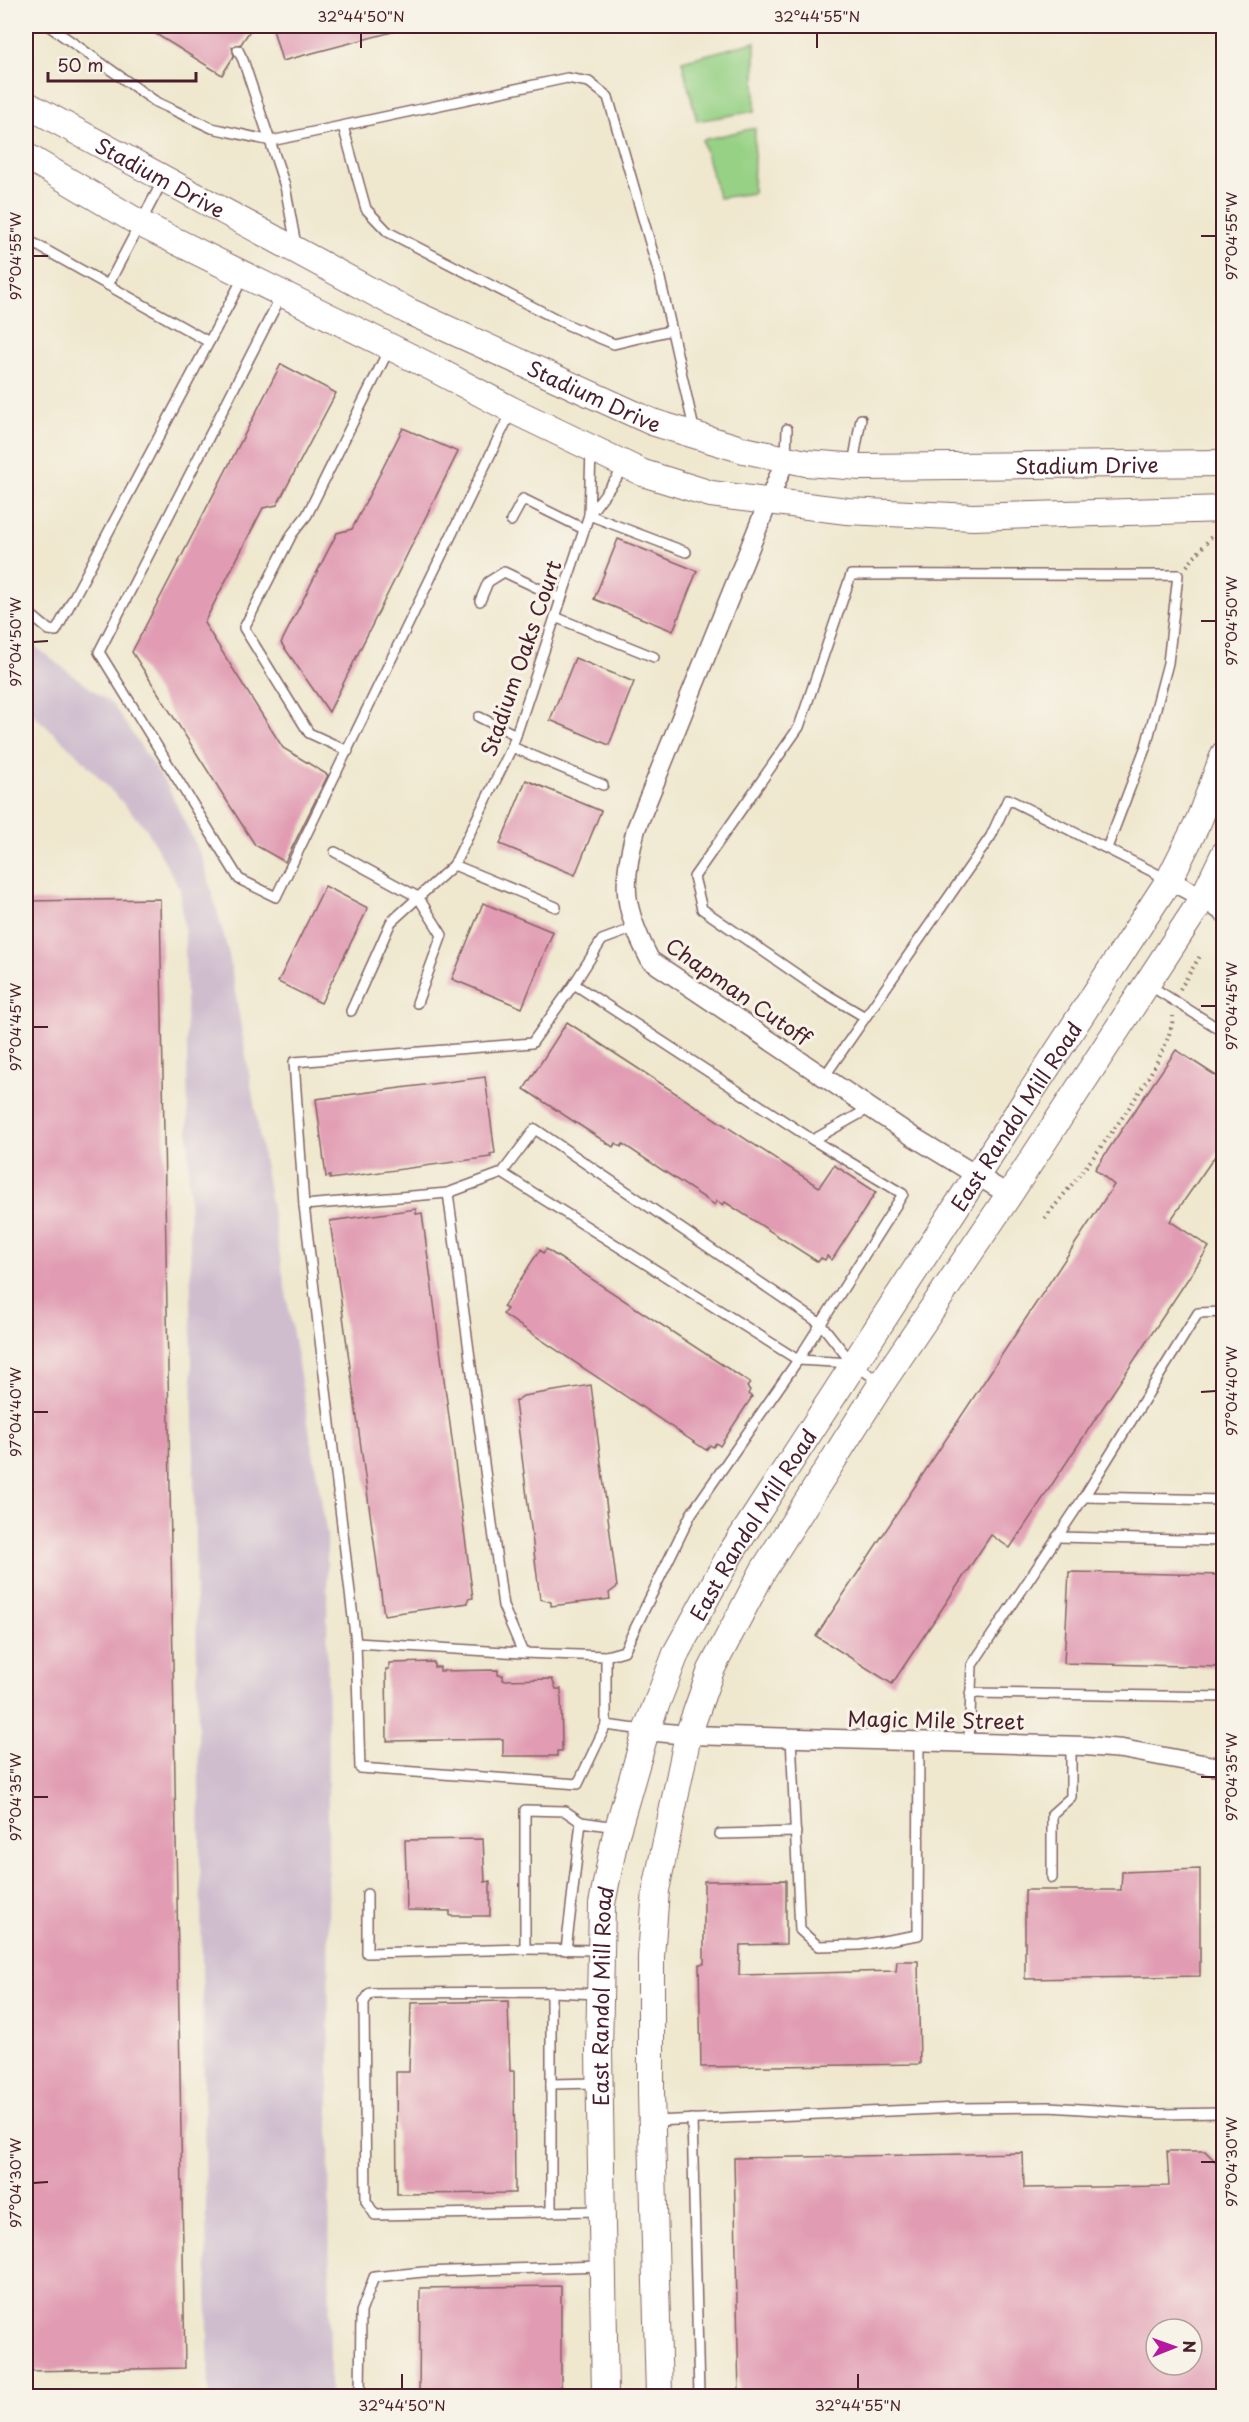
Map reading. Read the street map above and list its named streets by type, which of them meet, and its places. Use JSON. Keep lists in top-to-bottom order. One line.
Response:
{"streets":{"main road":["Stadium Drive","East Randol Mill Road"],"street":["Chapman Cutoff","Magic Mile Street"],"lane":["Stadium Oaks Court"]},"crossings":[["Stadium Drive","Chapman Cutoff"],["Chapman Cutoff","East Randol Mill Road"],["East Randol Mill Road","Magic Mile Street"]],"scale_bar":"50 m","north":"right","coordinates":["32°44'50\"N","32°44'55\"N","97°04'55\"W","97°04'50\"W","97°04'45\"W","97°04'40\"W","97°04'35\"W","97°04'30\"W"]}
